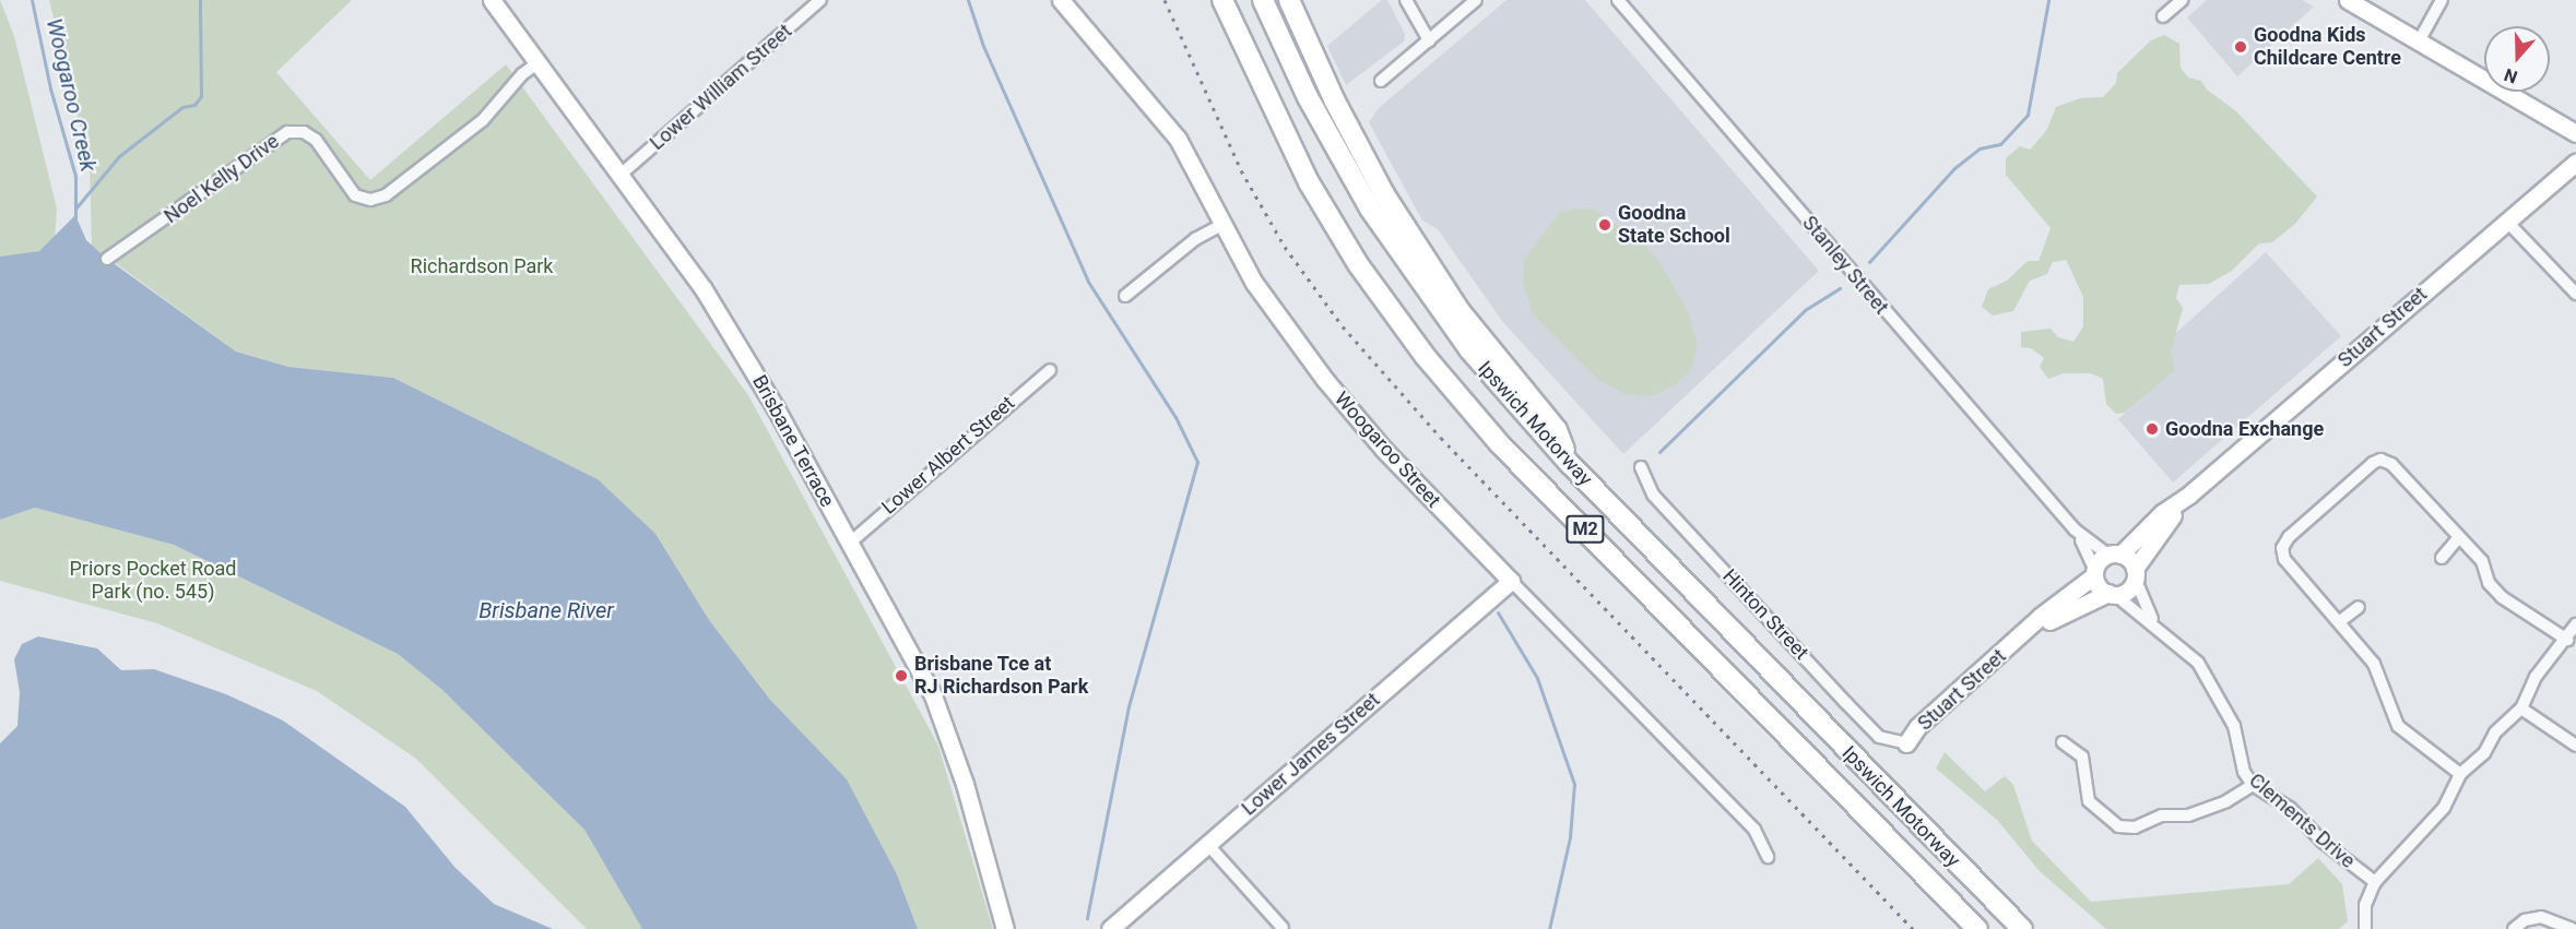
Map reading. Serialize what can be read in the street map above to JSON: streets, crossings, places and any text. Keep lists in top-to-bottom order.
{
  "streets": {
    "highway": ["Ipswich Motorway", "M2"],
    "street": [
      "Lower William Street",
      "Noel Kelly Drive",
      "Stanley Street",
      "Stuart Street",
      "Brisbane Terrace",
      "Woogaroo Street",
      "Lower Albert Street",
      "Hinton Street",
      "Lower James Street",
      "Clements Drive"
    ]
  },
  "crossings": [
    ["Lower William Street", "Brisbane Terrace"],
    ["Noel Kelly Drive", "Brisbane Terrace"],
    ["Stanley Street", "Stuart Street"],
    ["Stanley Street", "Clements Drive"],
    ["Stuart Street", "Hinton Street"],
    ["Stuart Street", "Clements Drive"],
    ["Brisbane Terrace", "Lower Albert Street"],
    ["Woogaroo Street", "Lower James Street"]
  ],
  "water": ["Woogaroo Creek", "Brisbane River"],
  "parks": ["Richardson Park", "Priors Pocket Road Park (no. 545)"],
  "places": [
    "Goodna Kids Childcare Centre",
    "Goodna State School",
    "Goodna Exchange",
    "Brisbane Tce at RJ Richardson Park"
  ],
  "north": "bottom"
}
